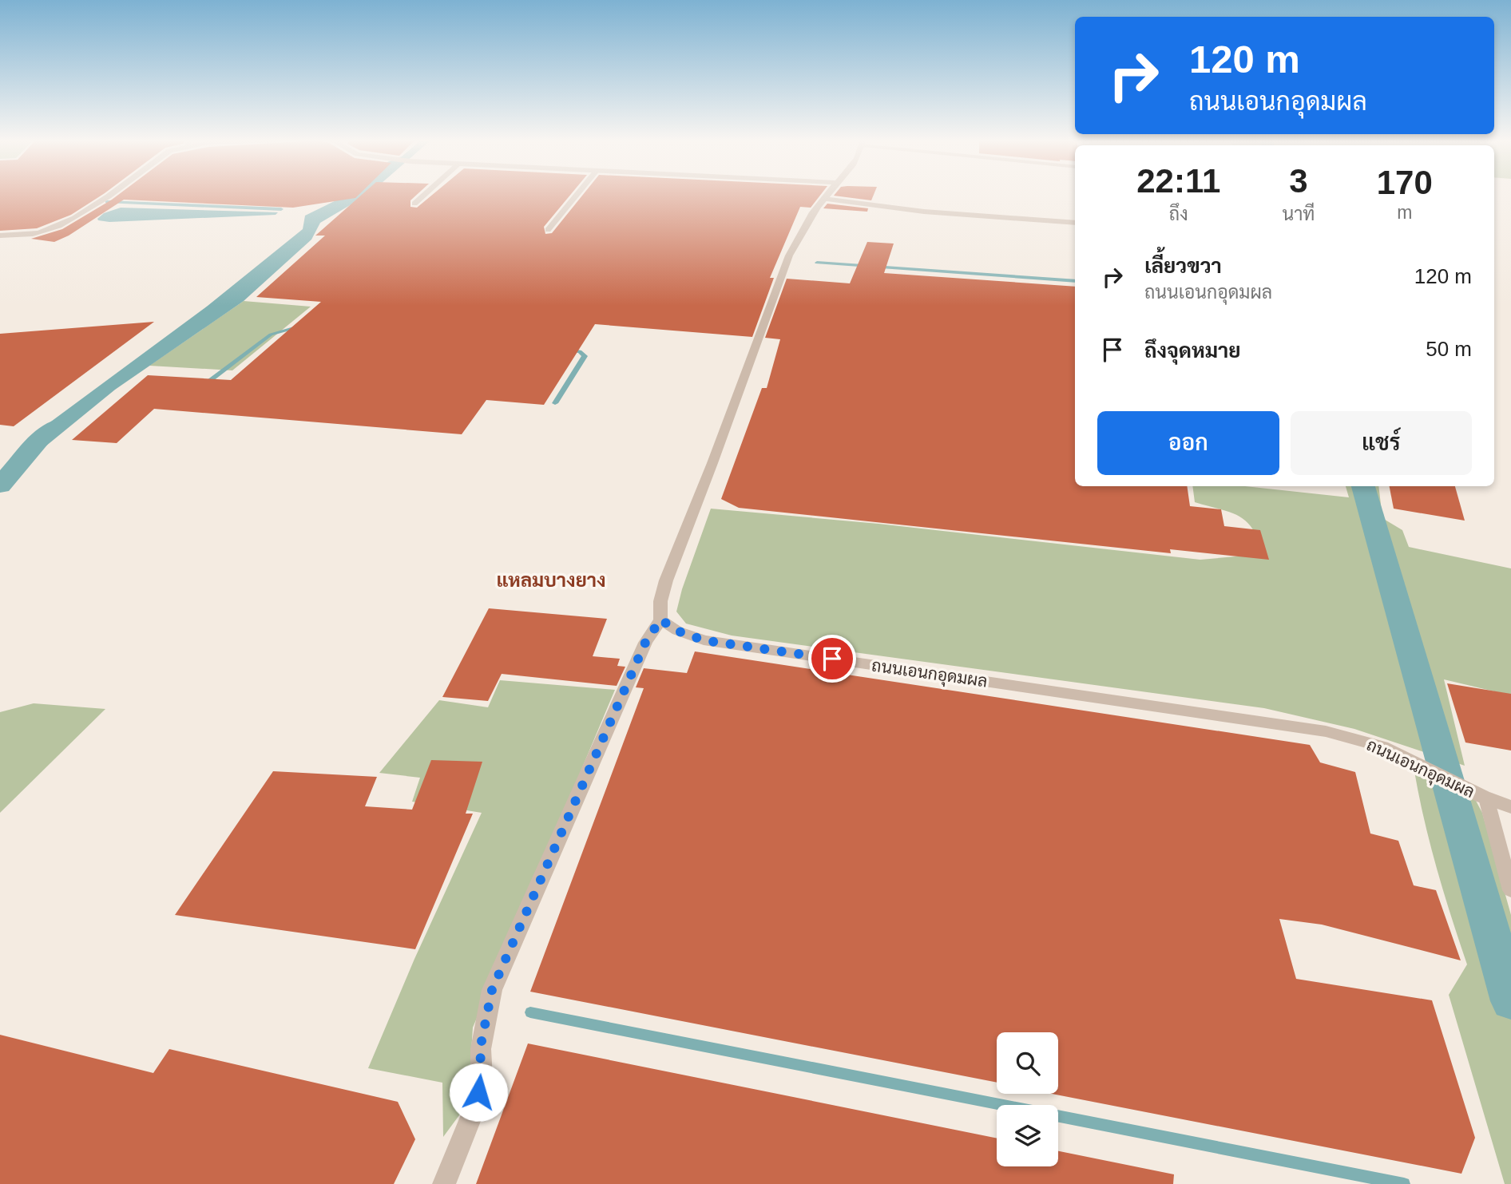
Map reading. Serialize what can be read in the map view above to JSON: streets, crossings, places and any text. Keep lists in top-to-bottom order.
{
  "streets": {
    "street": ["ถนนเอนกอุดมผล"]
  },
  "districts": ["แหลมบางยาง"],
  "page": {
    "turn": ["120 m", "ถนนเอนกอุดมผล"],
    "eta": [
      "22:11",
      "ถึง",
      "3",
      "นาที",
      "170",
      "m"
    ],
    "list": [
      {
        "name": "เลี้ยวขวา",
        "note": "ถนนเอนกอุดมผล",
        "value": "120 m"
      },
      {
        "name": "ถึงจุดหมาย",
        "value": "50 m"
      }
    ],
    "buttons": ["ออก", "แชร์"]
  }
}
